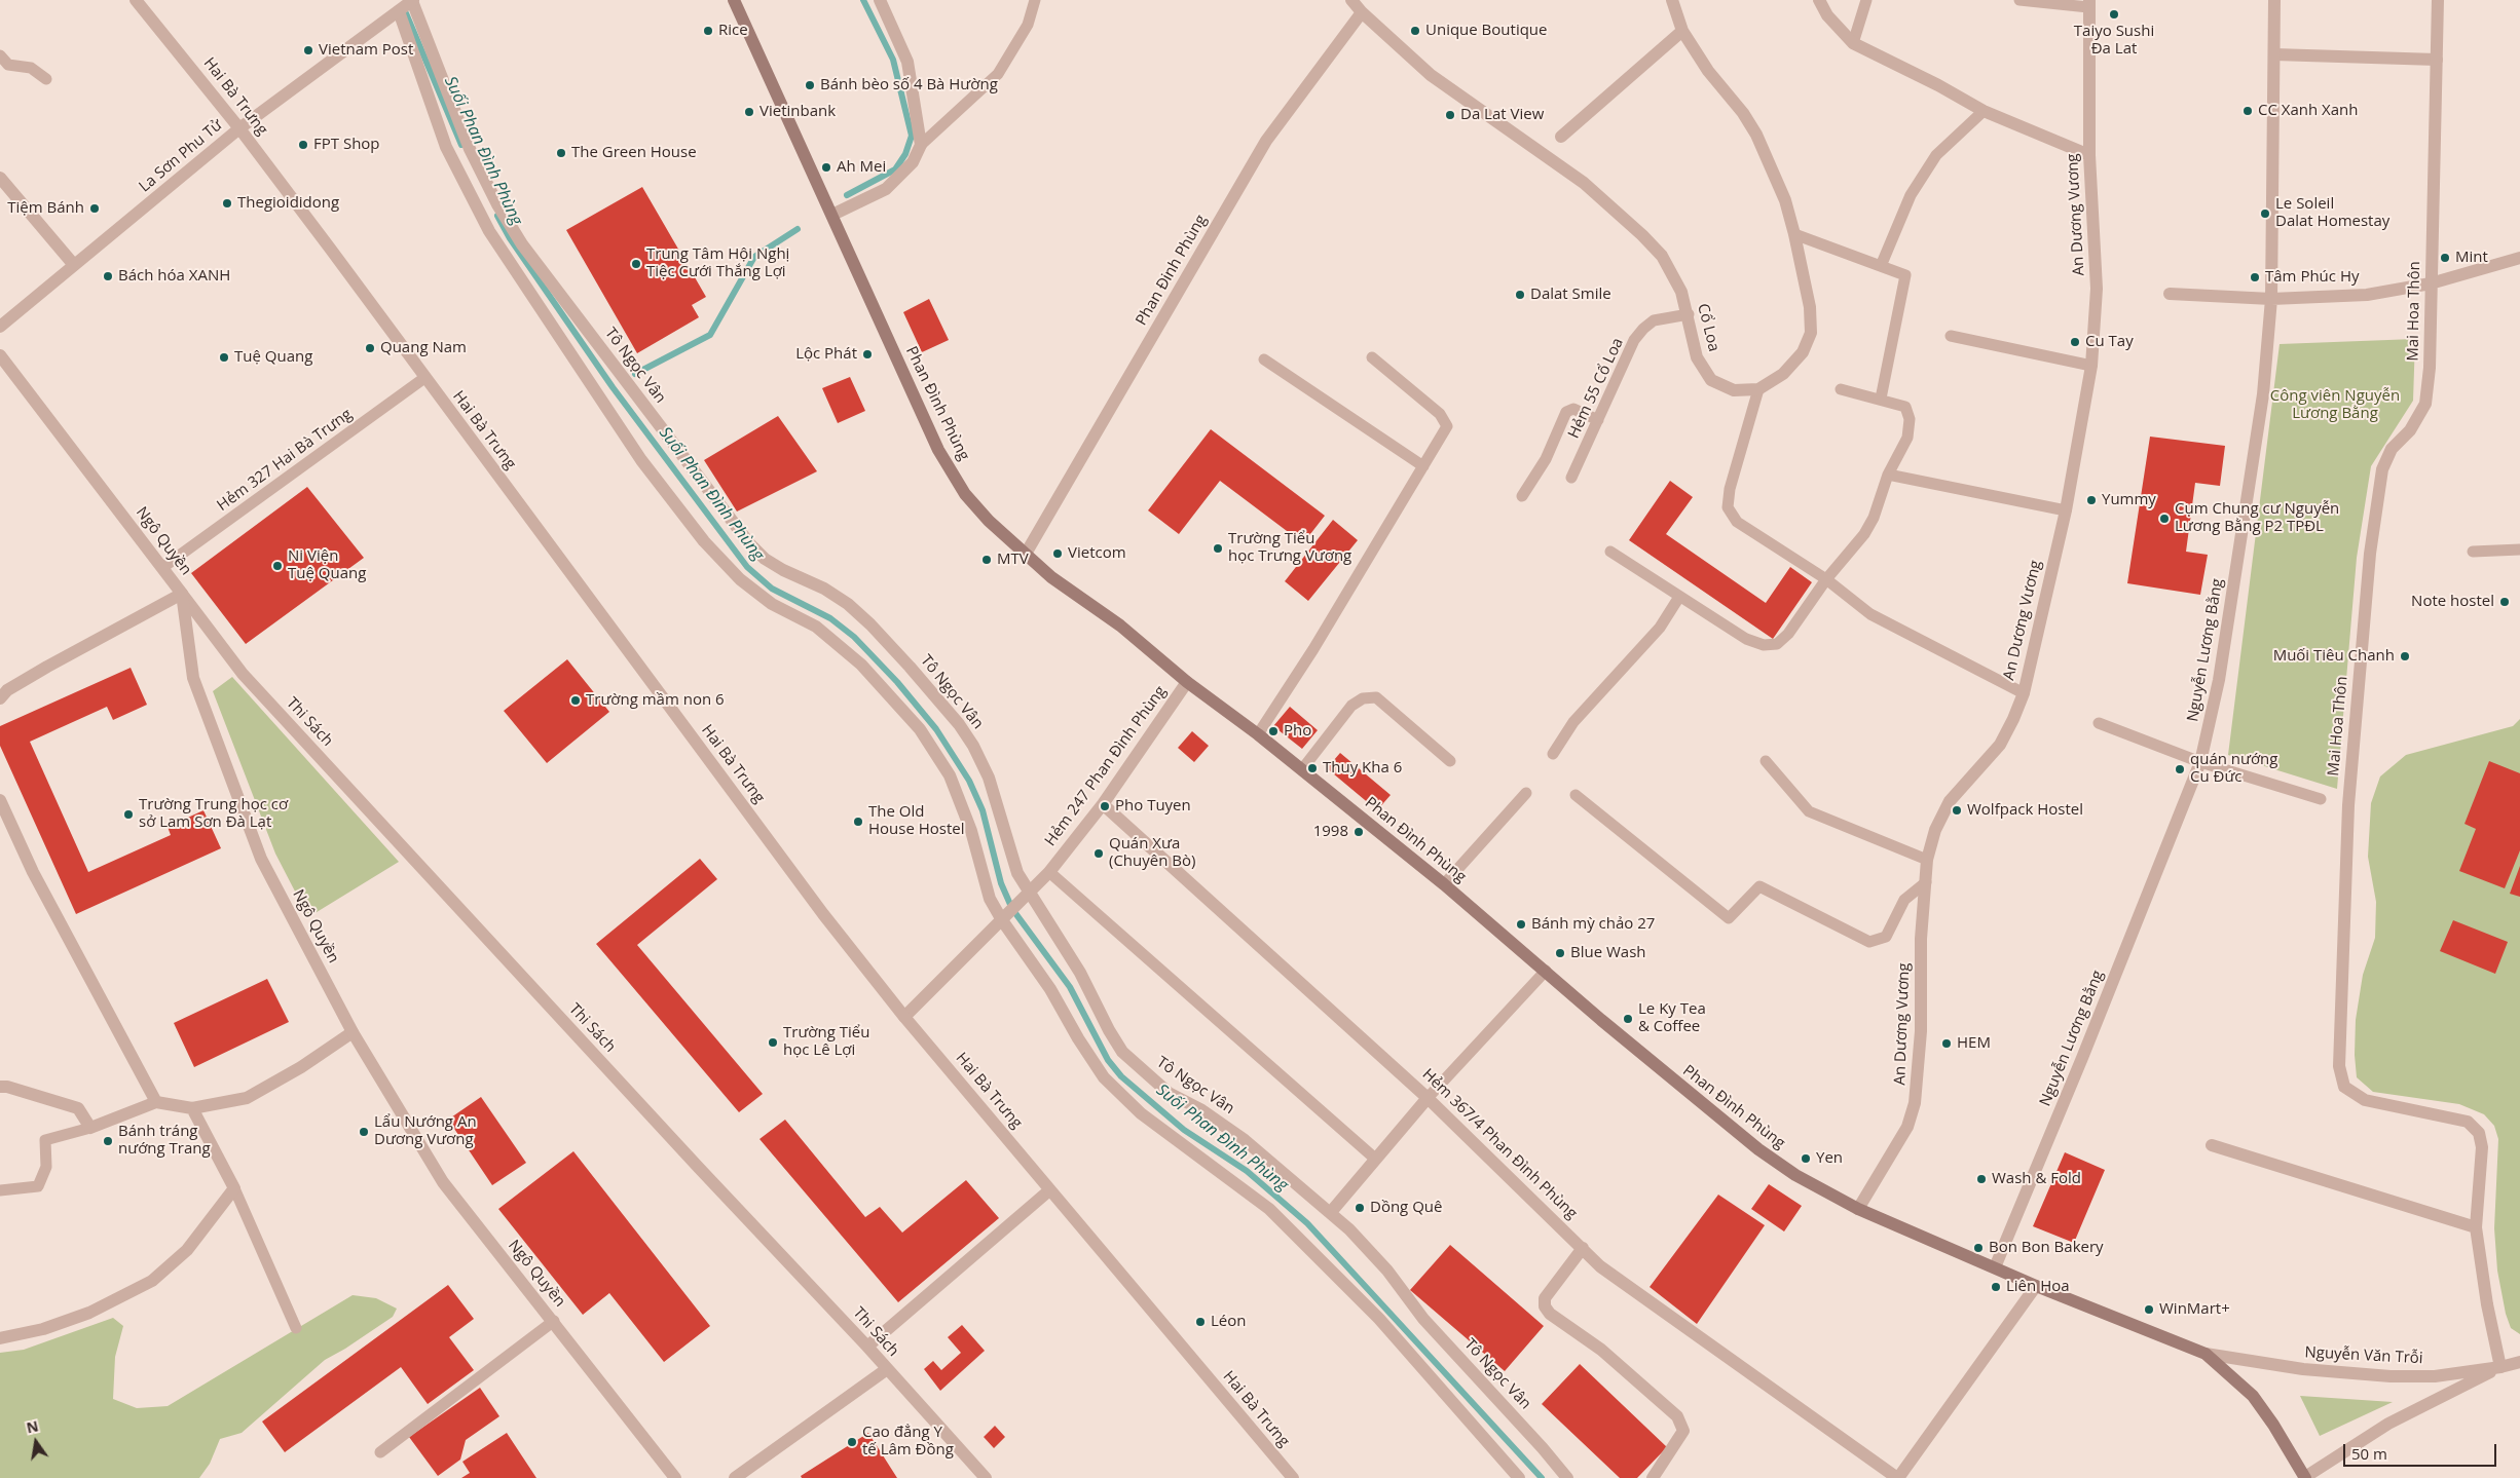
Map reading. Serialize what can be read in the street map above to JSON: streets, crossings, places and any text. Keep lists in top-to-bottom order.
{
  "streets": {
    "main road": ["Phan Đình Phùng"],
    "street": [
      "Hai Bà Trưng",
      "La Sơn Phu Tử",
      "An Dương Vương",
      "Phan Đinh Phùng",
      "Mai Hoa Thôn",
      "Cổ Loa",
      "Tô Ngọc Vân",
      "Ngô Quyền",
      "Nguyễn Lương Bằng",
      "Thi Sách",
      "Hẻm 247 Phan Đình Phùng",
      "Hẻm 367/4 Phan Đình Phùng",
      "Nguyễn Văn Trỗi"
    ],
    "lane": ["Hẻm 55 Cổ Loa", "Hẻm 327 Hai Bà Trưng"]
  },
  "crossings": [
    ["Hai Bà Trưng", "La Sơn Phu Tử"],
    ["Hai Bà Trưng", "Hẻm 327 Hai Bà Trưng"],
    ["Hai Bà Trưng", "Hẻm 247 Phan Đình Phùng"],
    ["La Sơn Phu Tử", "Tô Ngọc Vân"],
    ["An Dương Vương", "Phan Đình Phùng"],
    ["Phan Đinh Phùng", "Cổ Loa"],
    ["Phan Đinh Phùng", "Phan Đình Phùng"],
    ["Mai Hoa Thôn", "Nguyễn Văn Trỗi"],
    ["Cổ Loa", "Hẻm 55 Cổ Loa"],
    ["Tô Ngọc Vân", "Hẻm 247 Phan Đình Phùng"],
    ["Phan Đình Phùng", "Nguyễn Lương Bằng"],
    ["Phan Đình Phùng", "Hẻm 247 Phan Đình Phùng"],
    ["Phan Đình Phùng", "Nguyễn Văn Trỗi"],
    ["Hẻm 327 Hai Bà Trưng", "Ngô Quyền"],
    ["Ngô Quyền", "Thi Sách"],
    ["Hẻm 247 Phan Đình Phùng", "Hẻm 367/4 Phan Đình Phùng"]
  ],
  "water": ["Suối Phan Đình Phùng"],
  "parks": ["Công viên Nguyễn Lương Bằng"],
  "places": [
    "Taiyo Sushi Đa Lat",
    "Rice",
    "Unique Boutique",
    "Vietnam Post",
    "Bánh bèo số 4 Bà Hường",
    "CC Xanh Xanh",
    "Vietinbank",
    "Da Lat View",
    "FPT Shop",
    "The Green House",
    "Ah Mei",
    "Thegioididong",
    "Tiệm Bánh",
    "Le Soleil Dalat Homestay",
    "Mint",
    "Trung Tâm Hội Nghị Tiệc Cưới Thắng Lợi",
    "Bách hóa XANH",
    "Tâm Phúc Hy",
    "Dalat Smile",
    "Cu Tay",
    "Quang Nam",
    "Lộc Phát",
    "Tuệ Quang",
    "Yummy",
    "Cụm Chung cư Nguyễn Lương Bằng P2 TPĐL",
    "Trường Tiểu học Trưng Vương",
    "Vietcom",
    "MTV",
    "Ni Viện Tuệ Quang",
    "Note hostel",
    "Muối Tiêu Chanh",
    "Trường mầm non 6",
    "Pho",
    "Thuy Kha 6",
    "quán nướng Cu Đức",
    "Pho Tuyen",
    "Wolfpack Hostel",
    "Trường Trung học cơ sở Lam Sơn Đà Lạt",
    "The Old House Hostel",
    "1998",
    "Quán Xưa (Chuyên Bò)",
    "Bánh mỳ chảo 27",
    "Blue Wash",
    "Le Ky Tea & Coffee",
    "Trường Tiểu học Lê Lợi",
    "HEM",
    "Lẩu Nướng An Dương Vương",
    "Bánh tráng nướng Trang",
    "Yen",
    "Wash & Fold",
    "Dồng Quê",
    "Bon Bon Bakery",
    "Liên Hoa",
    "WinMart+",
    "Léon",
    "Cao đẳng Y tế Lâm Đồng"
  ],
  "scale_bar": "50 m",
  "north": "top"
}
